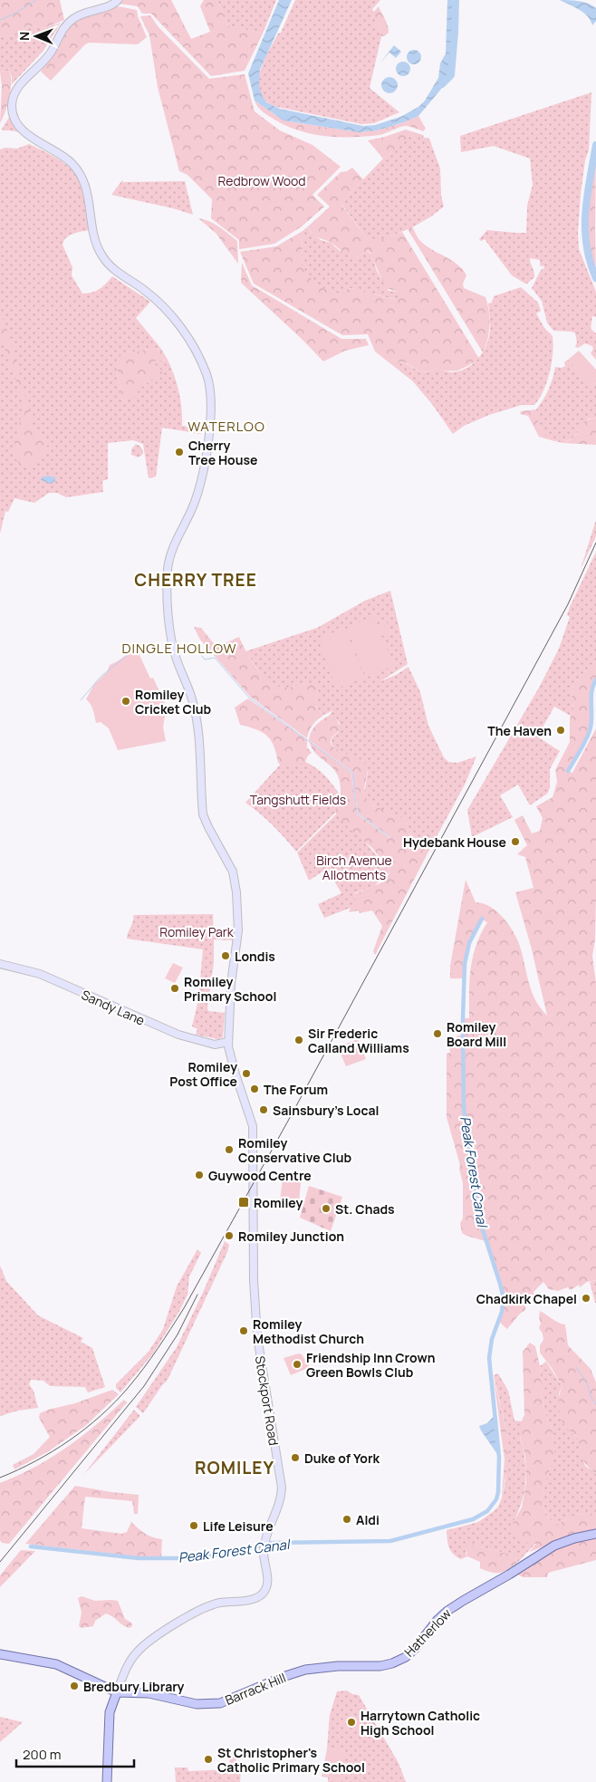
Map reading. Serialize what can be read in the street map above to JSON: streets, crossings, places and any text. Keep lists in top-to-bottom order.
{
  "streets": {
    "main road": [
      "Sandy Lane",
      "Stockport Road",
      "Hatherlow",
      "Barrack Hill"
    ]
  },
  "crossings": [
    ["Sandy Lane", "Stockport Road"],
    ["Stockport Road", "Barrack Hill"],
    ["Hatherlow", "Barrack Hill"]
  ],
  "districts": [
    "WATERLOO",
    "CHERRY TREE",
    "DINGLE HOLLOW",
    "ROMILEY"
  ],
  "water": ["Peak Forest Canal"],
  "parks": [
    "Redbrow Wood",
    "Tangshutt Fields",
    "Birch Avenue Allotments",
    "Romiley Park"
  ],
  "places": {
    "other": [
      "Cherry Tree House",
      "Romiley Cricket Club",
      "The Haven",
      "Hydebank House",
      "Londis",
      "Romiley Primary School",
      "Romiley Board Mill",
      "Sir Frederic Calland Williams",
      "Romiley Post Office",
      "The Forum",
      "Sainsbury's Local",
      "Romiley Conservative Club",
      "Guywood Centre",
      "St. Chads",
      "Romiley Junction",
      "Chadkirk Chapel",
      "Romiley Methodist Church",
      "Friendship Inn Crown Green Bowls Club",
      "Duke of York",
      "Aldi",
      "Life Leisure",
      "Bredbury Library",
      "Harrytown Catholic High School",
      "St Christopher's Catholic Primary School"
    ],
    "transit": ["Romiley"]
  },
  "scale_bar": "200 m",
  "north": "left"
}
